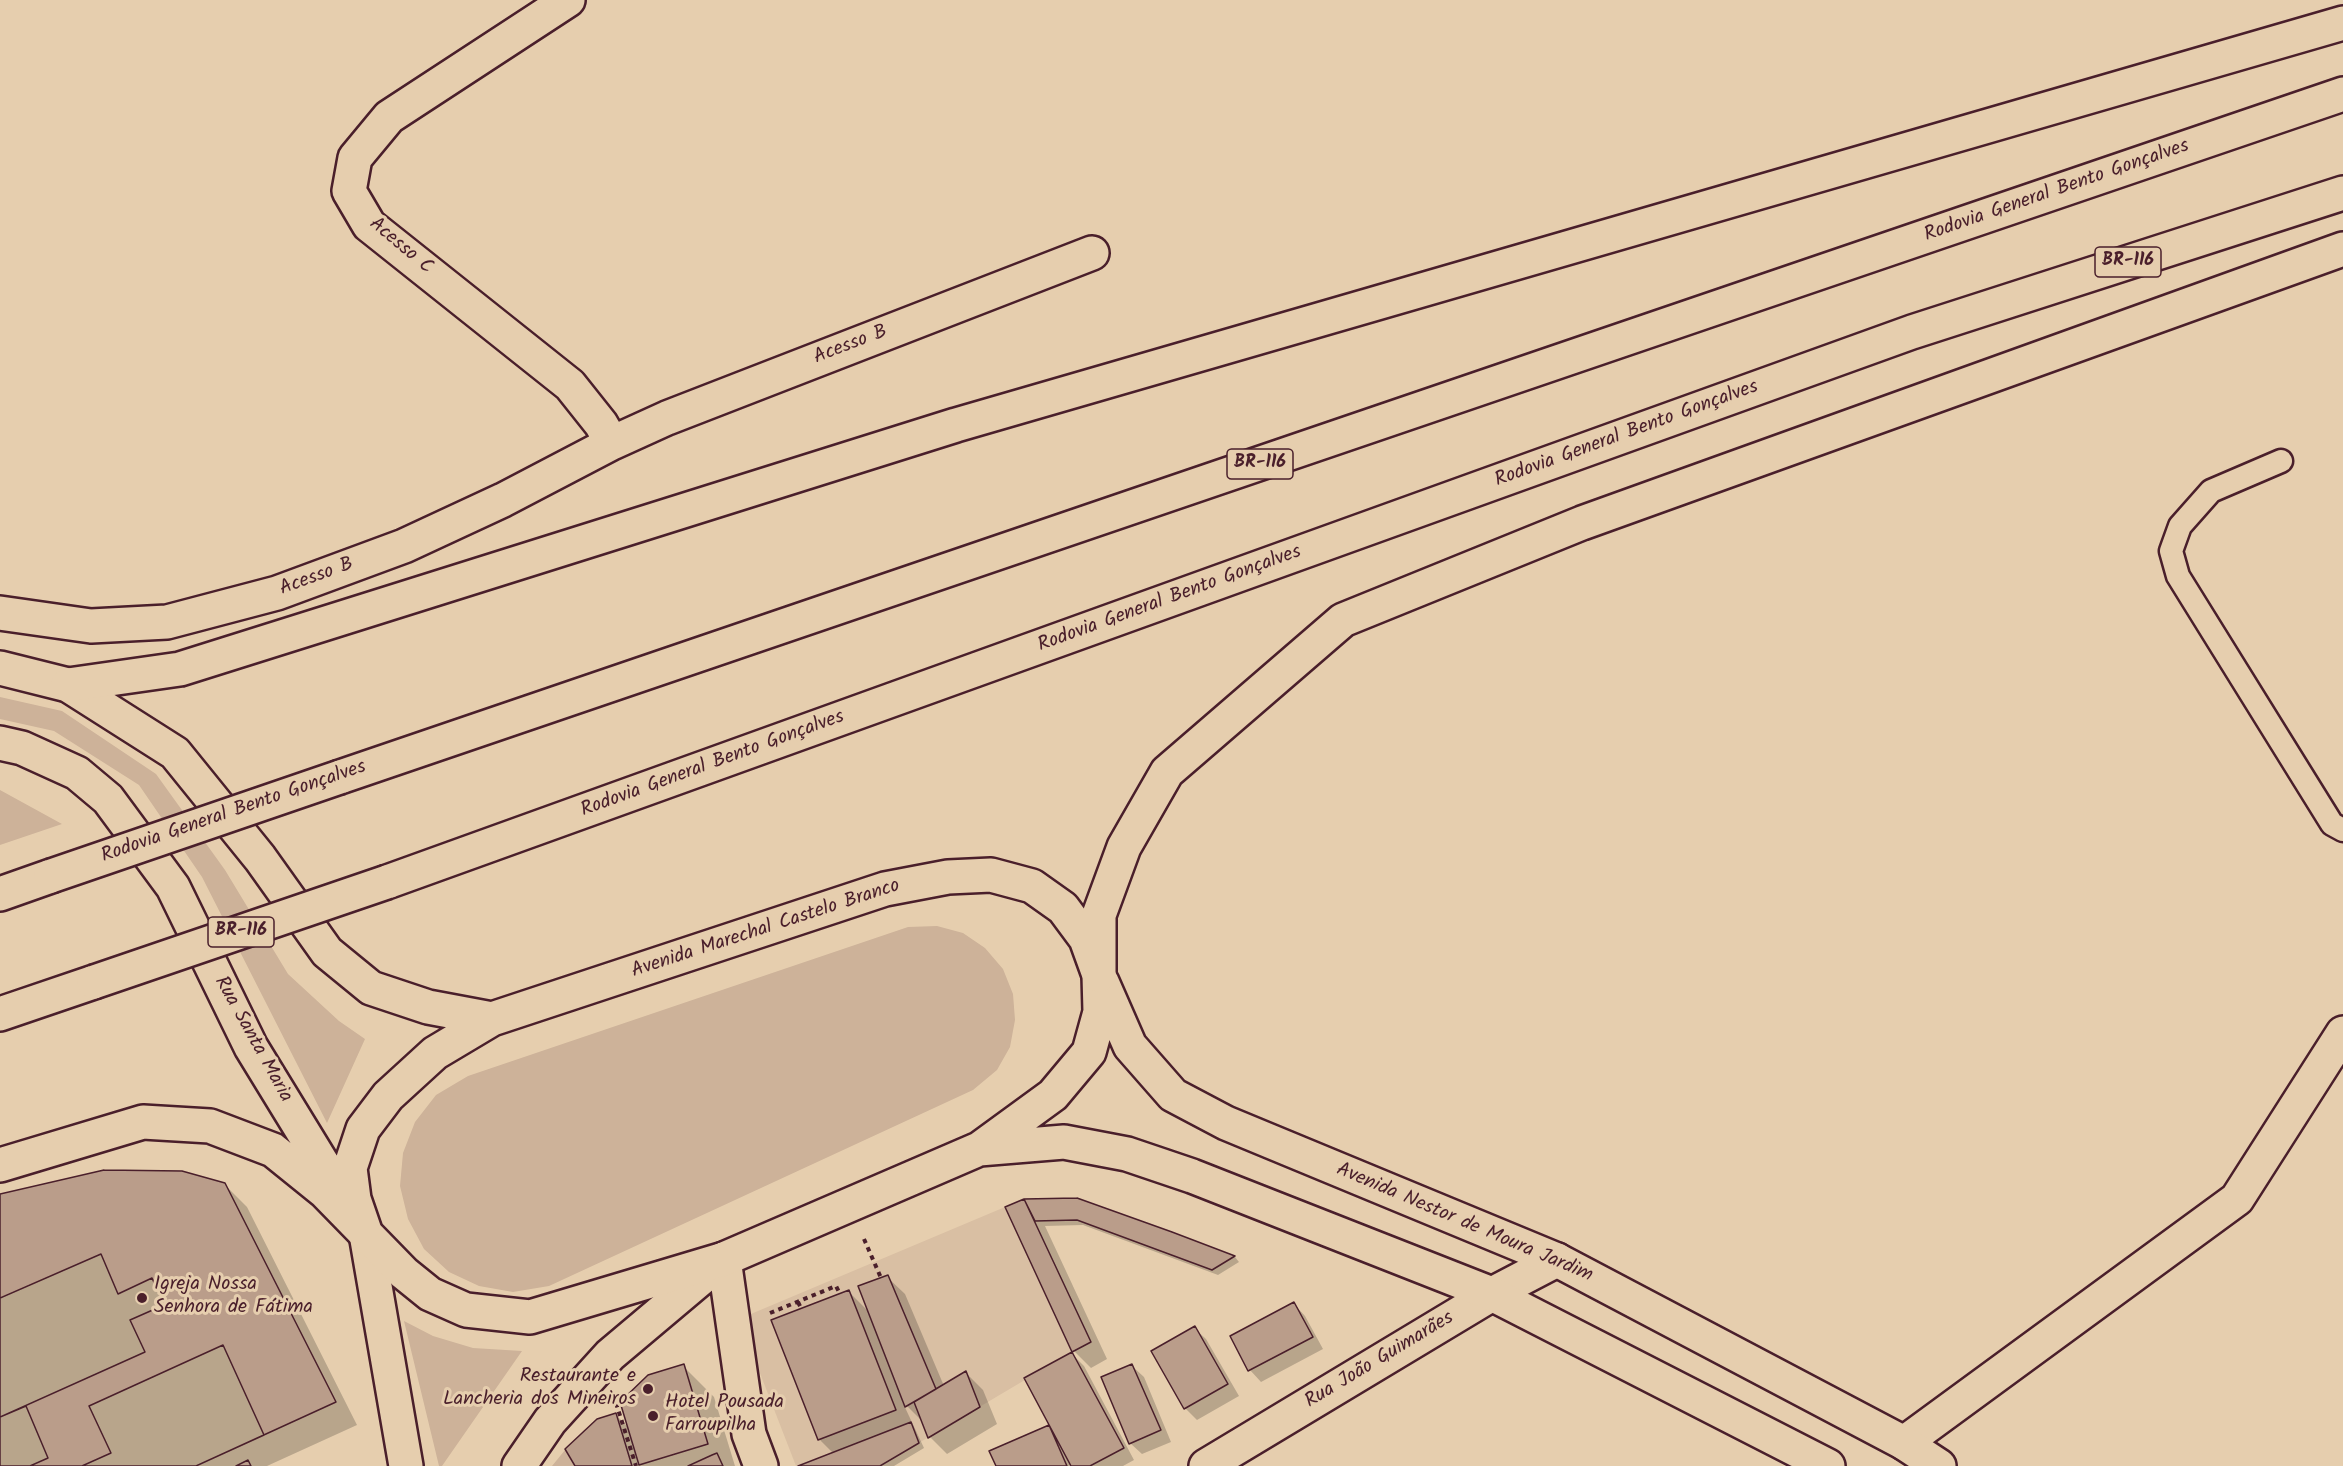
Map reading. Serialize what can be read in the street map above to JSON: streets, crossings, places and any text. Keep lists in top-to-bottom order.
{
  "streets": {
    "main road": [
      "Rodovia General Bento Gonçalves",
      "Acesso C",
      "BR-116",
      "Acesso B",
      "Avenida Marechal Castelo Branco",
      "Rua Santa Maria",
      "Avenida Nestor de Moura Jardim",
      "Rua João Guimarães"
    ]
  },
  "crossings": [
    ["Acesso C", "Acesso B"],
    ["Avenida Marechal Castelo Branco", "Rua Santa Maria"],
    ["Avenida Marechal Castelo Branco", "Avenida Nestor de Moura Jardim"],
    ["Avenida Nestor de Moura Jardim", "Rua João Guimarães"]
  ],
  "places": ["Igreja Nossa Senhora de Fátima", "Restaurante e Lancheria dos Mineiros", "Hotel Pousada Farroupilha"]
}
